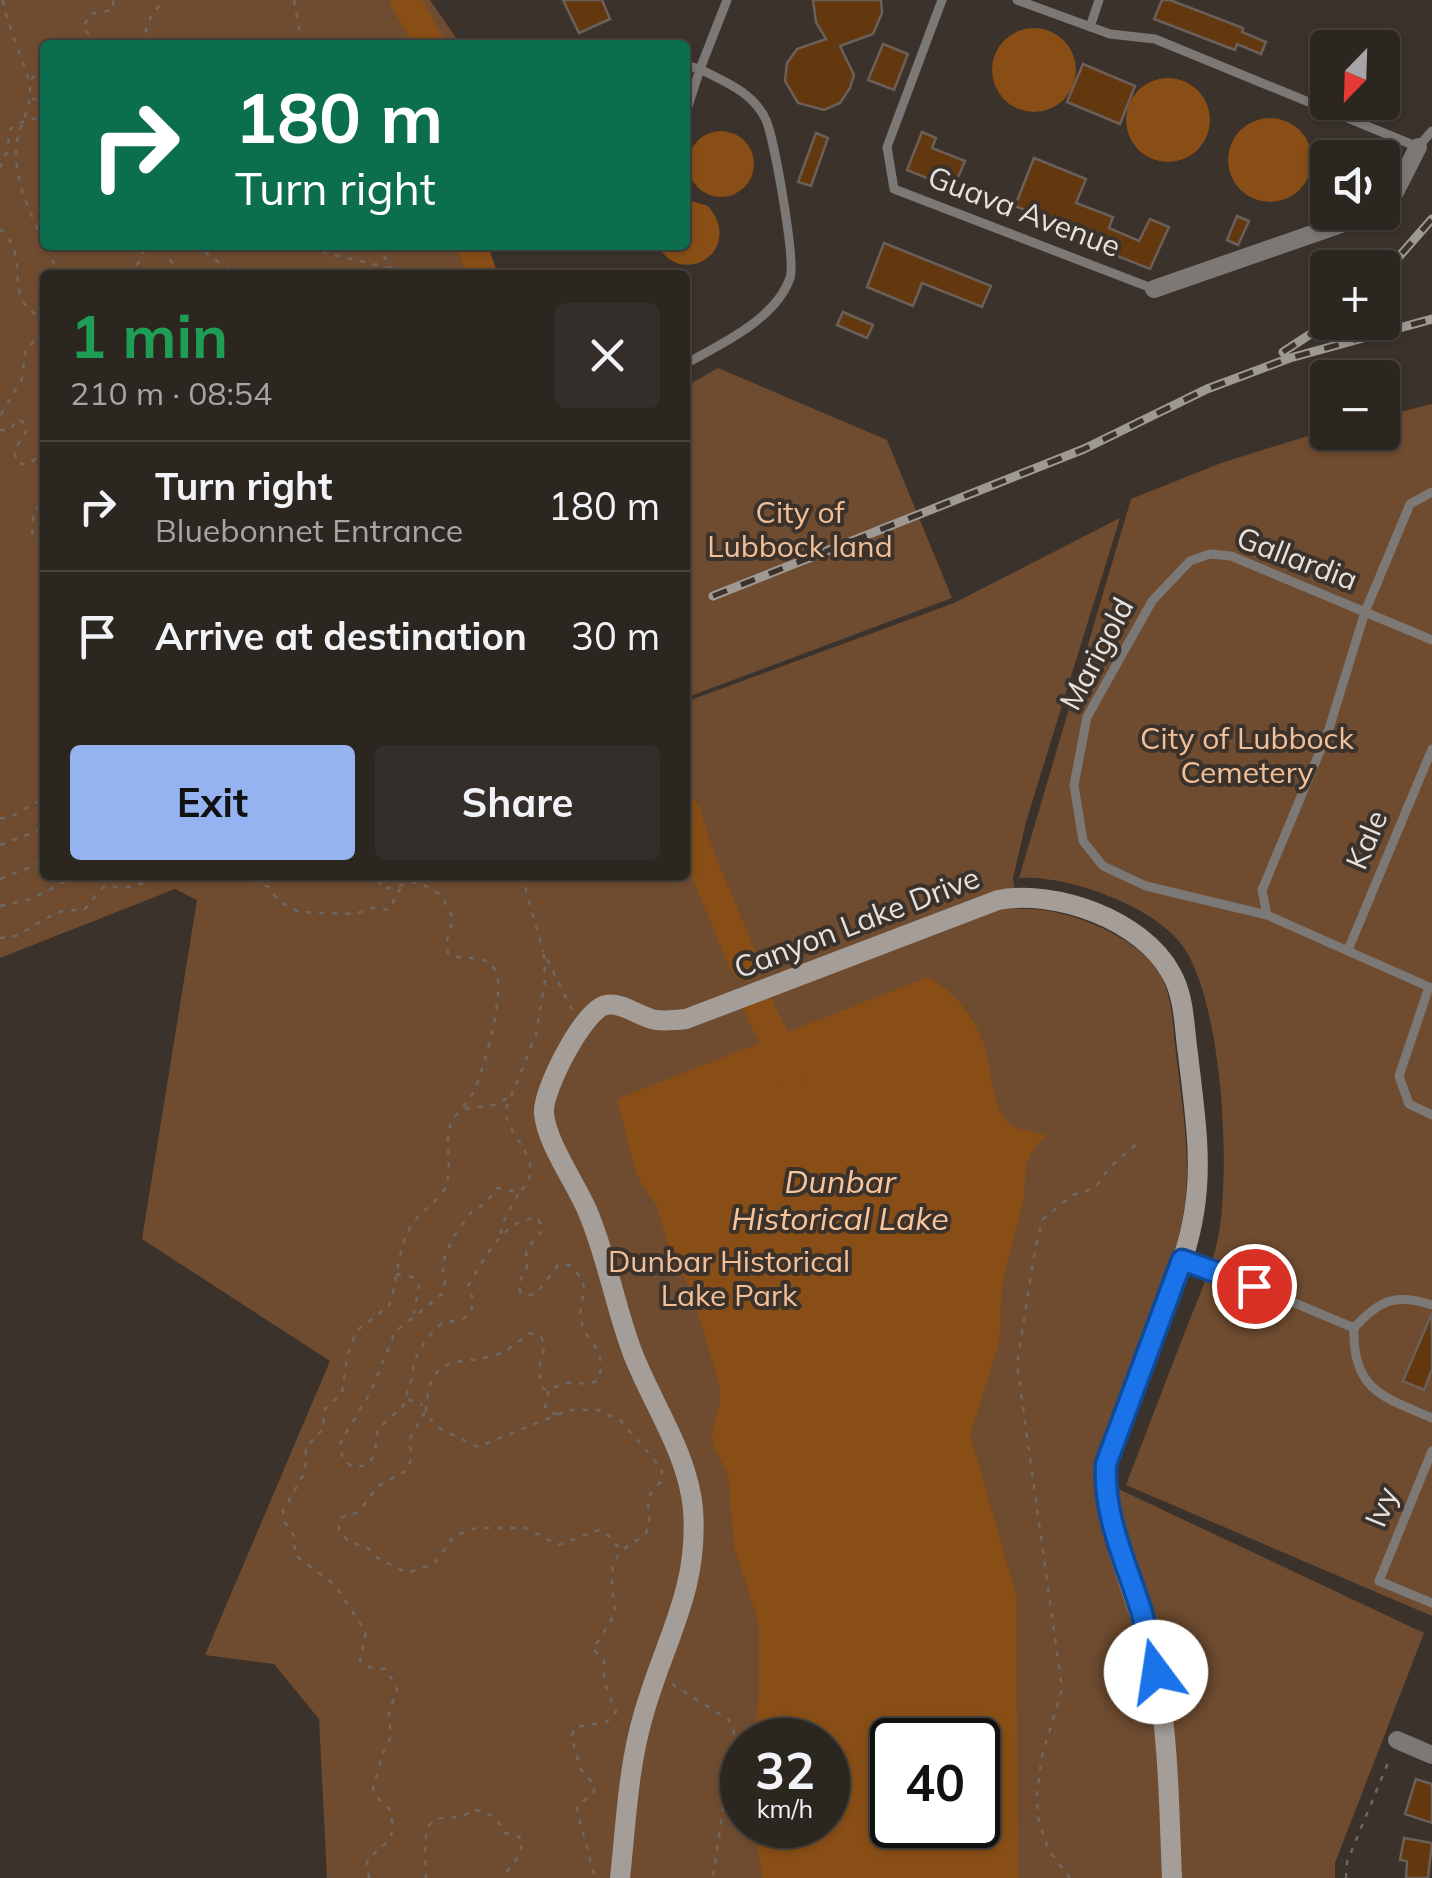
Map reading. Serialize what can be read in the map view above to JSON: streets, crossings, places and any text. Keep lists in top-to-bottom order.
{
  "streets": {
    "street": ["Canyon Lake Drive"],
    "lane": [
      "Guava Avenue",
      "Gallardia",
      "Marigold",
      "Kale",
      "Ivy"
    ]
  },
  "crossings": [
    ["Gallardia", "Marigold"],
    ["Marigold", "Kale"]
  ],
  "water": ["Dunbar Historical Lake"],
  "parks": ["City of Lubbock land", "City of Lubbock Cemetery", "Dunbar Historical Lake Park"],
  "north": "bottom left",
  "page": {
    "map_buttons": ["+", "−"],
    "turn": ["180 m", "Turn right"],
    "heading": ["1 min", "210 m · 08:54"],
    "list": [
      {
        "name": "Turn right",
        "note": "Bluebonnet Entrance",
        "value": "180 m"
      },
      {
        "name": "Arrive at destination",
        "value": "30 m"
      }
    ],
    "buttons": ["Exit", "Share"],
    "speed": "32 km/h",
    "limit": "40"
  }
}
